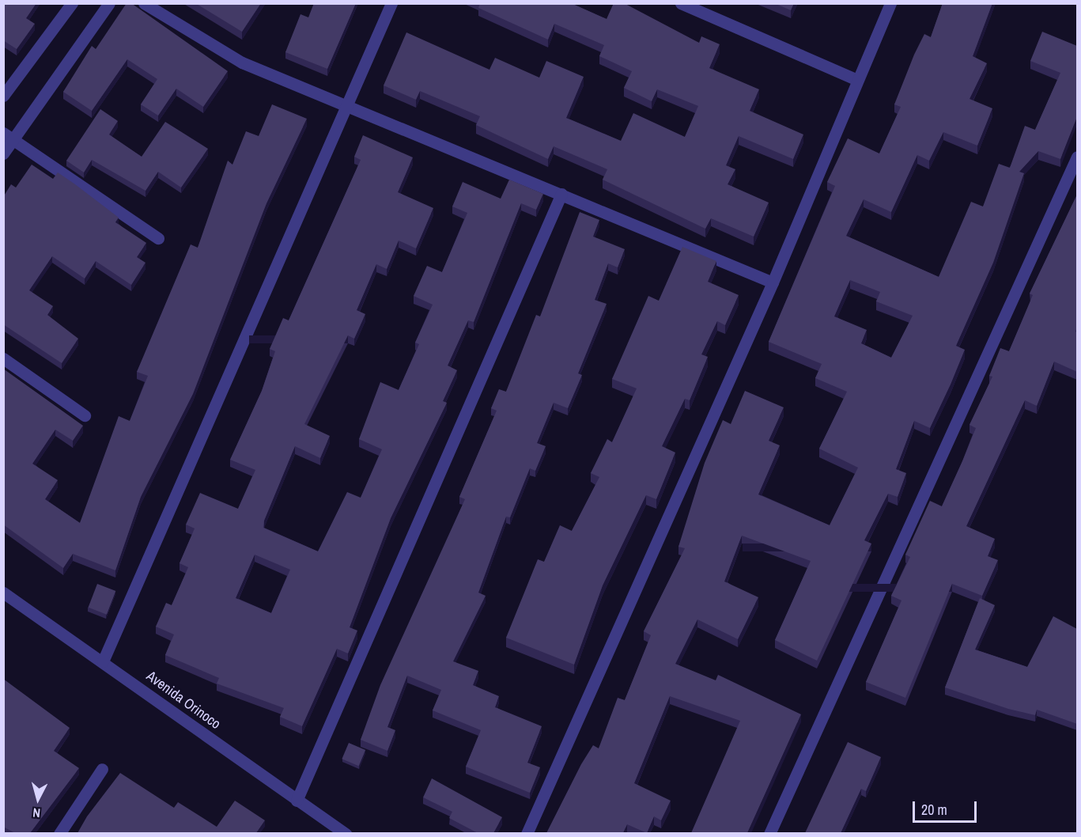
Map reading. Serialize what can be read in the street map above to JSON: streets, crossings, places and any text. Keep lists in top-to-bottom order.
{
  "streets": {
    "street": ["Avenida Orinoco"]
  },
  "scale_bar": "20 m",
  "north": "bottom"
}
